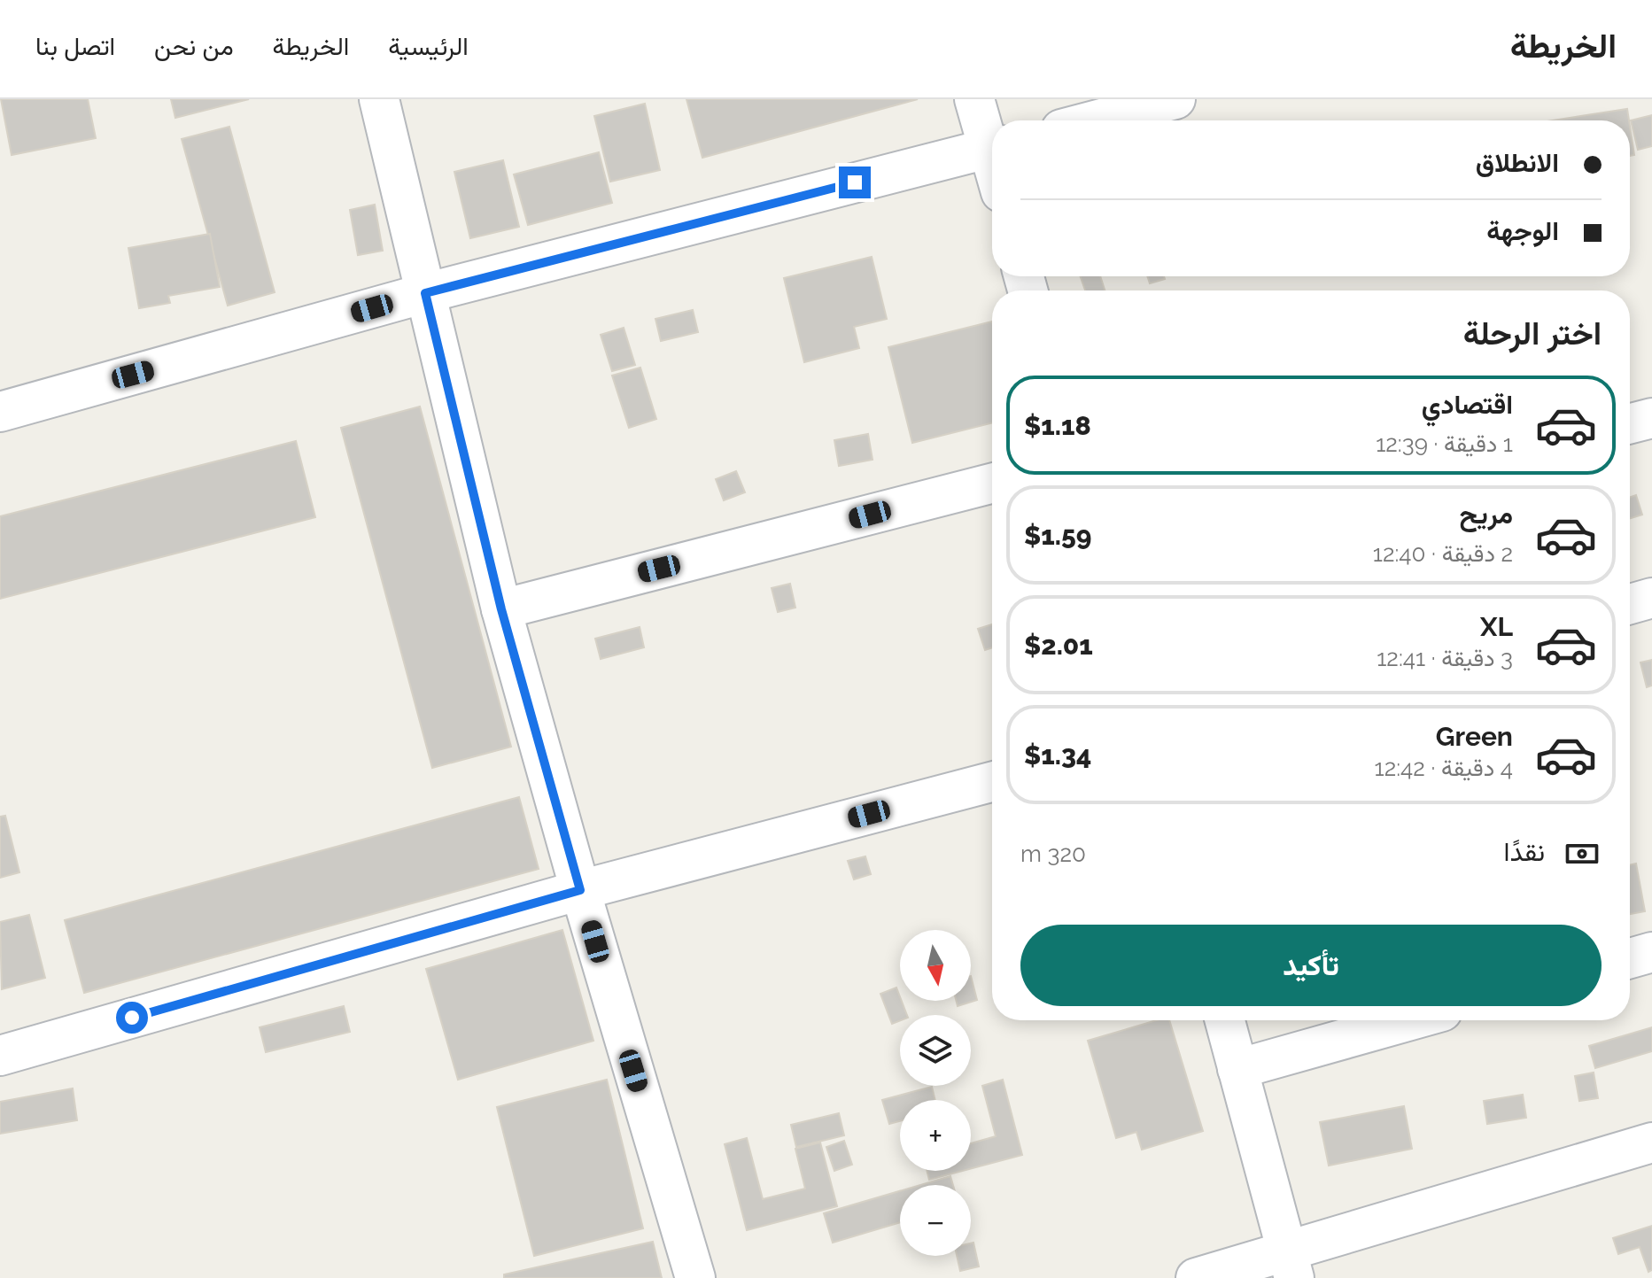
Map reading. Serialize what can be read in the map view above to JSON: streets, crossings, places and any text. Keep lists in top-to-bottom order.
{
  "north": "bottom",
  "page": {
    "header": "الخريطة",
    "nav": [
      "الرئيسية",
      "الخريطة",
      "من نحن",
      "اتصل بنا"
    ],
    "banner": ["الانطلاق", "الوجهة"],
    "heading": "اختر الرحلة",
    "list": [
      {
        "name": "اقتصادي",
        "note": "1 دقيقة · 12:39",
        "value": "$1.18"
      },
      {
        "name": "مريح",
        "note": "2 دقيقة · 12:40",
        "value": "$1.59"
      },
      {
        "name": "XL",
        "note": "3 دقيقة · 12:41",
        "value": "$2.01"
      },
      {
        "name": "Green",
        "note": "4 دقيقة · 12:42",
        "value": "$1.34"
      }
    ],
    "pay": ["نقدًا", "320 m"],
    "buttons": "تأكيد",
    "map_buttons": ["+", "−"]
  }
}
